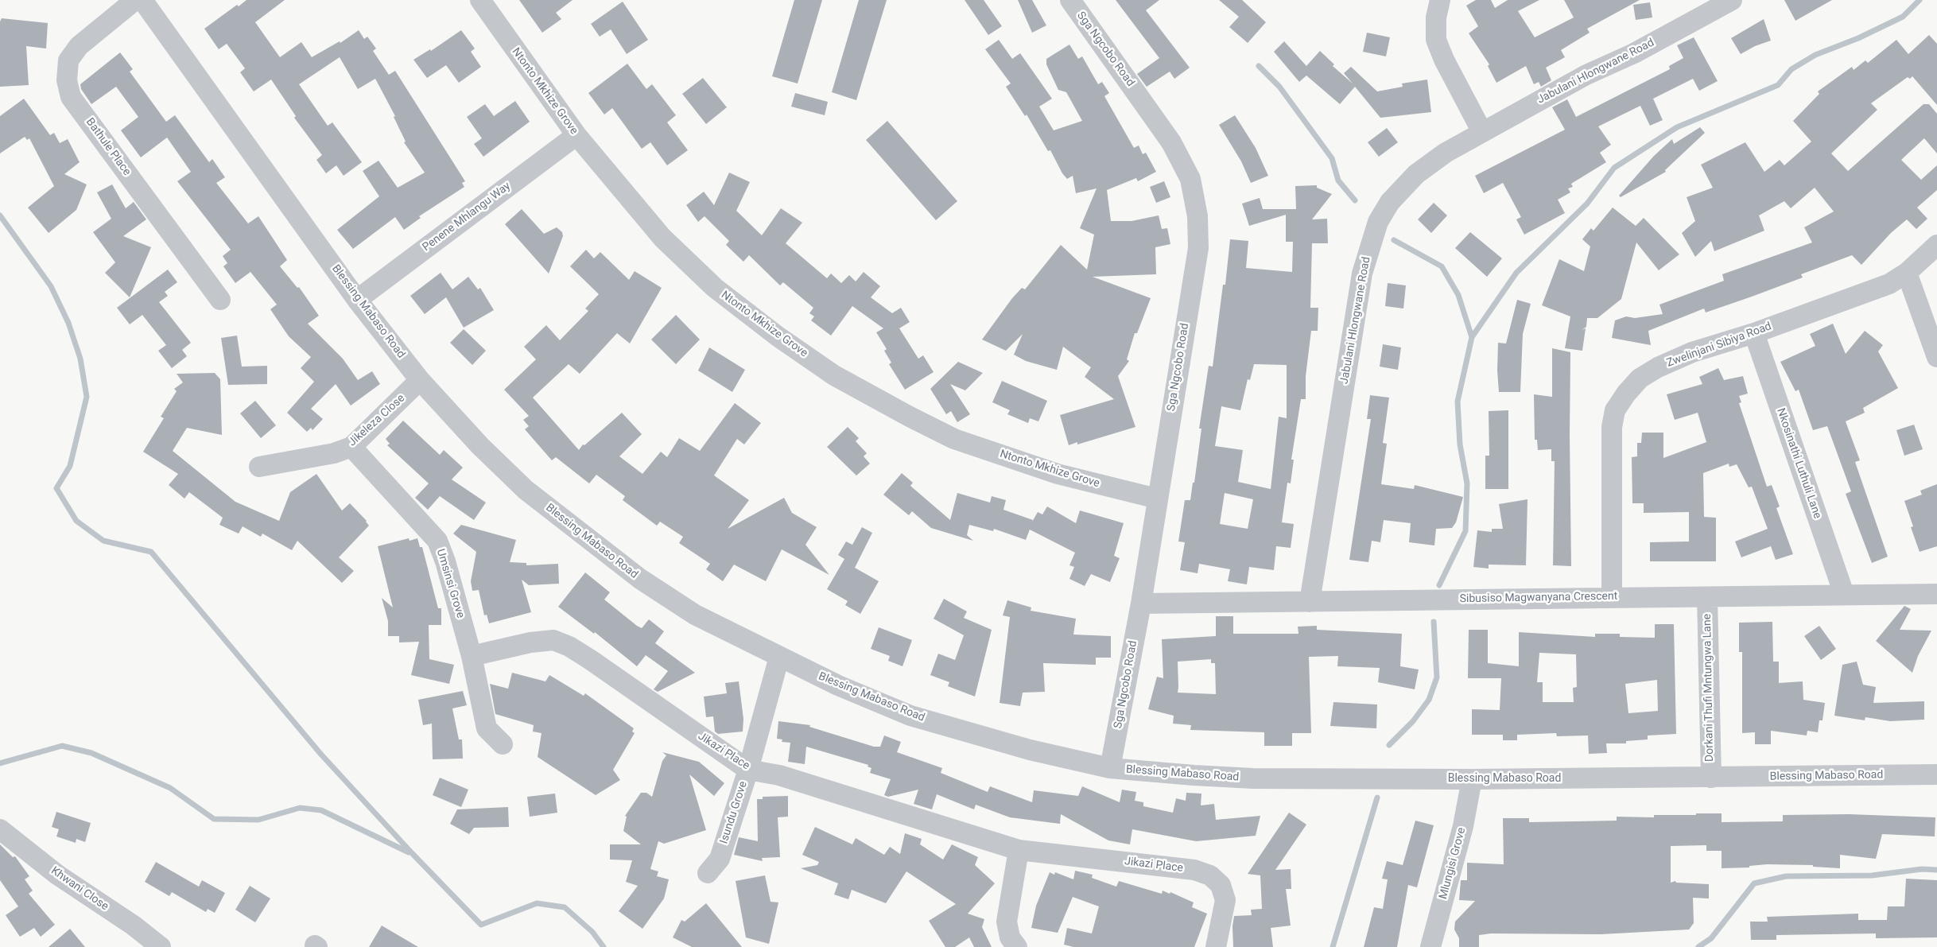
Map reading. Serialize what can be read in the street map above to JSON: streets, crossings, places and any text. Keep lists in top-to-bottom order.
{
  "streets": {
    "street": [
      "Sga Ngcobo Road",
      "Jabulani Hlongwane Road",
      "Ntonto Mkhize Grove",
      "Bathule Place",
      "Penene Mhlangu Way",
      "Blessing Mabaso Road",
      "Zwelinjani Sibiya Road",
      "Jikeleza Close",
      "Nkosinathi Luthuli Lane",
      "Umsinsi Grove",
      "Sibusiso Magwanyana Crescent",
      "Dorkani Thufi Mntungwa Lane",
      "Jikazi Place",
      "Isundu Grove",
      "Mlungisi Grove",
      "Khwani Close"
    ]
  },
  "crossings": [
    ["Sga Ngcobo Road", "Ntonto Mkhize Grove"],
    ["Sga Ngcobo Road", "Blessing Mabaso Road"],
    ["Sga Ngcobo Road", "Sibusiso Magwanyana Crescent"],
    ["Jabulani Hlongwane Road", "Sibusiso Magwanyana Crescent"],
    ["Ntonto Mkhize Grove", "Penene Mhlangu Way"],
    ["Penene Mhlangu Way", "Blessing Mabaso Road"],
    ["Blessing Mabaso Road", "Jikeleza Close"],
    ["Blessing Mabaso Road", "Dorkani Thufi Mntungwa Lane"],
    ["Blessing Mabaso Road", "Isundu Grove"],
    ["Blessing Mabaso Road", "Mlungisi Grove"],
    ["Zwelinjani Sibiya Road", "Nkosinathi Luthuli Lane"],
    ["Zwelinjani Sibiya Road", "Sibusiso Magwanyana Crescent"],
    ["Jikeleza Close", "Umsinsi Grove"],
    ["Nkosinathi Luthuli Lane", "Sibusiso Magwanyana Crescent"],
    ["Umsinsi Grove", "Jikazi Place"],
    ["Sibusiso Magwanyana Crescent", "Dorkani Thufi Mntungwa Lane"],
    ["Jikazi Place", "Isundu Grove"]
  ]
}
